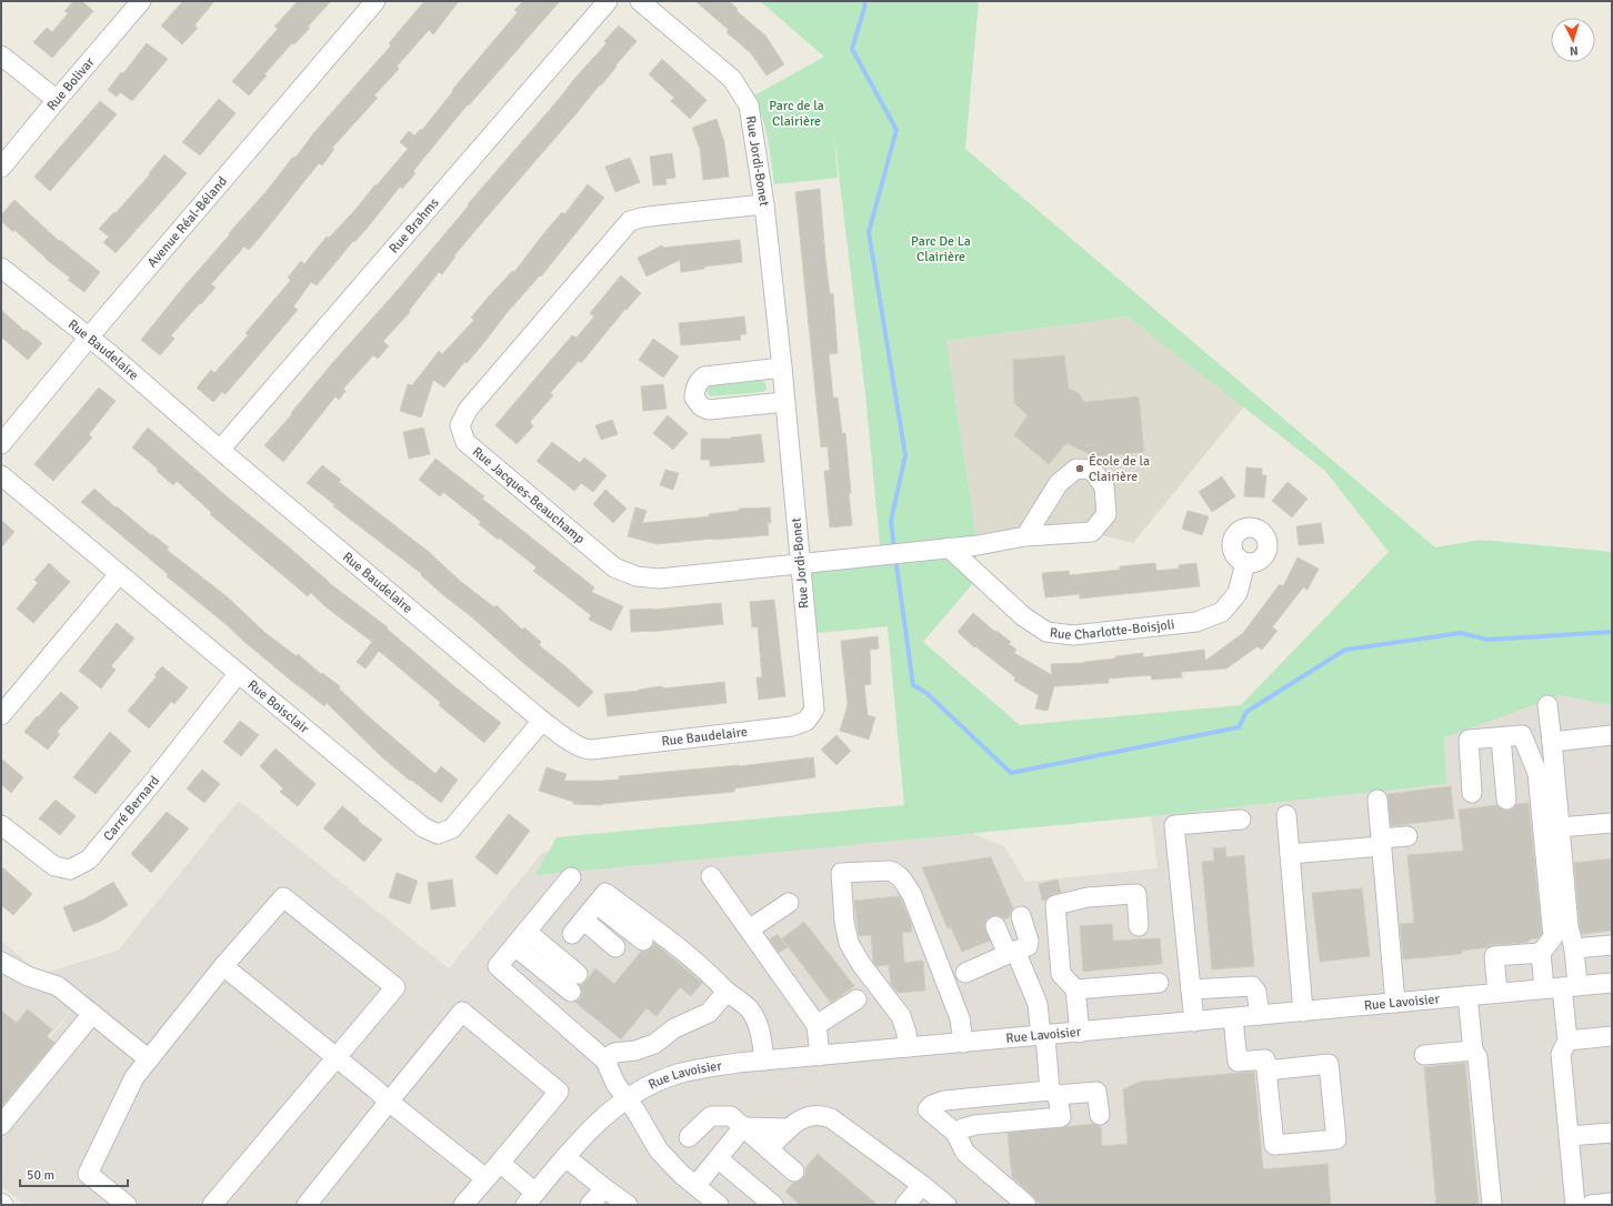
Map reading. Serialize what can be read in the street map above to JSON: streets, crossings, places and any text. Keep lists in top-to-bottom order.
{
  "streets": {
    "street": [
      "Rue Bolivar",
      "Rue Jordi-Bonet",
      "Avenue Réal-Béland",
      "Rue Brahms",
      "Rue Baudelaire",
      "Rue Jacques-Beauchamp",
      "Rue Charlotte-Boisjoli",
      "Rue Boisclair",
      "Carré Bernard",
      "Rue Lavoisier"
    ]
  },
  "crossings": [
    ["Rue Jordi-Bonet", "Rue Baudelaire"],
    ["Rue Jordi-Bonet", "Rue Jacques-Beauchamp"],
    ["Avenue Réal-Béland", "Rue Baudelaire"],
    ["Rue Brahms", "Rue Baudelaire"],
    ["Rue Baudelaire", "Rue Boisclair"],
    ["Rue Jacques-Beauchamp", "Rue Charlotte-Boisjoli"],
    ["Rue Boisclair", "Carré Bernard"]
  ],
  "parks": ["Parc de la Clairière", "Parc De La Clairière"],
  "places": ["École de la Clairière"],
  "scale_bar": "50 m",
  "north": "bottom"
}
